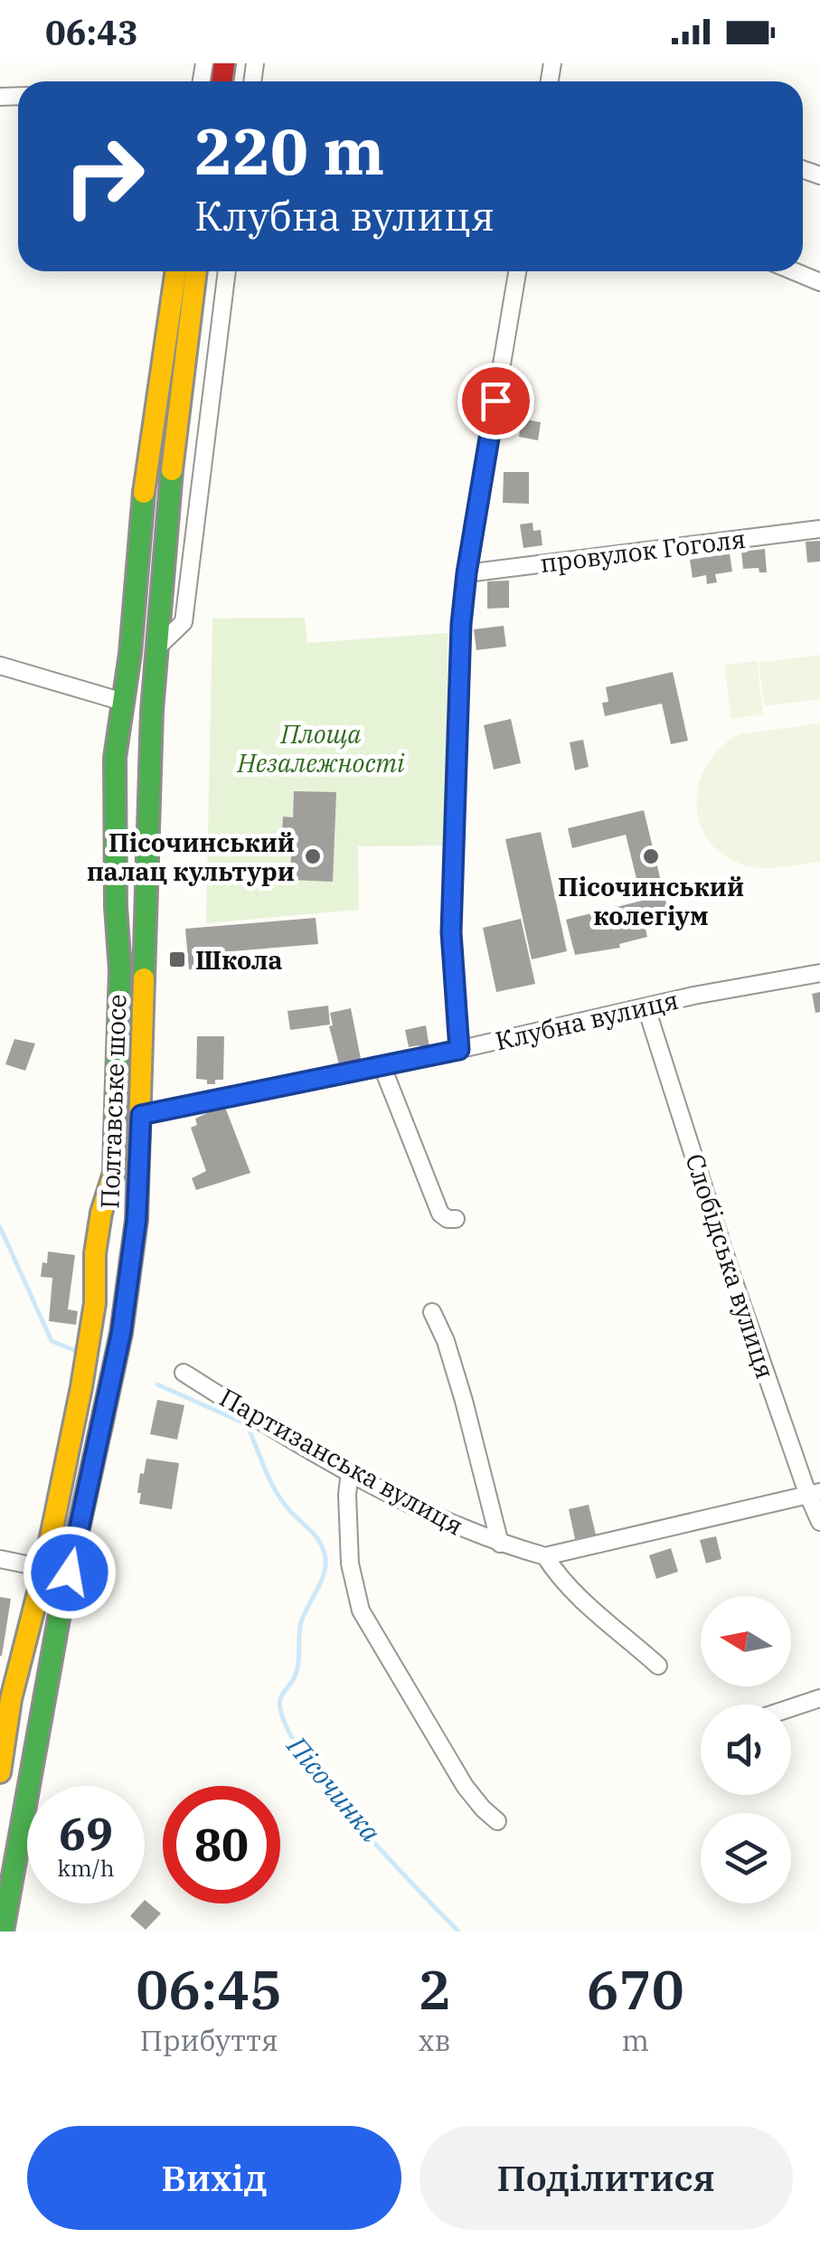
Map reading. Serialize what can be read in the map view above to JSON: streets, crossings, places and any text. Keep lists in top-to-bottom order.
{
  "streets": {
    "main road": ["Полтавське шосе"],
    "street": [
      "провулок Гоголя",
      "Клубна вулиця",
      "Слобідська вулиця",
      "Партизанська вулиця"
    ]
  },
  "crossings": [
    ["Клубна вулиця", "Полтавське шосе"],
    ["Клубна вулиця", "Слобідська вулиця"],
    ["Слобідська вулиця", "Партизанська вулиця"]
  ],
  "water": ["Пісочинка"],
  "parks": ["Площа Незалежності"],
  "places": {
    "other": ["Пісочинський палац культури", "Пісочинський колегіум"],
    "transit": ["Школа"]
  },
  "north": "left",
  "page": {
    "status": "06:43",
    "turn": ["220 m", "Клубна вулиця"],
    "speed": "69 km/h",
    "limit": "80",
    "eta": [
      "06:45",
      "Прибуття",
      "2",
      "хв",
      "670",
      "m"
    ],
    "buttons": ["Вихід", "Поділитися"]
  }
}
